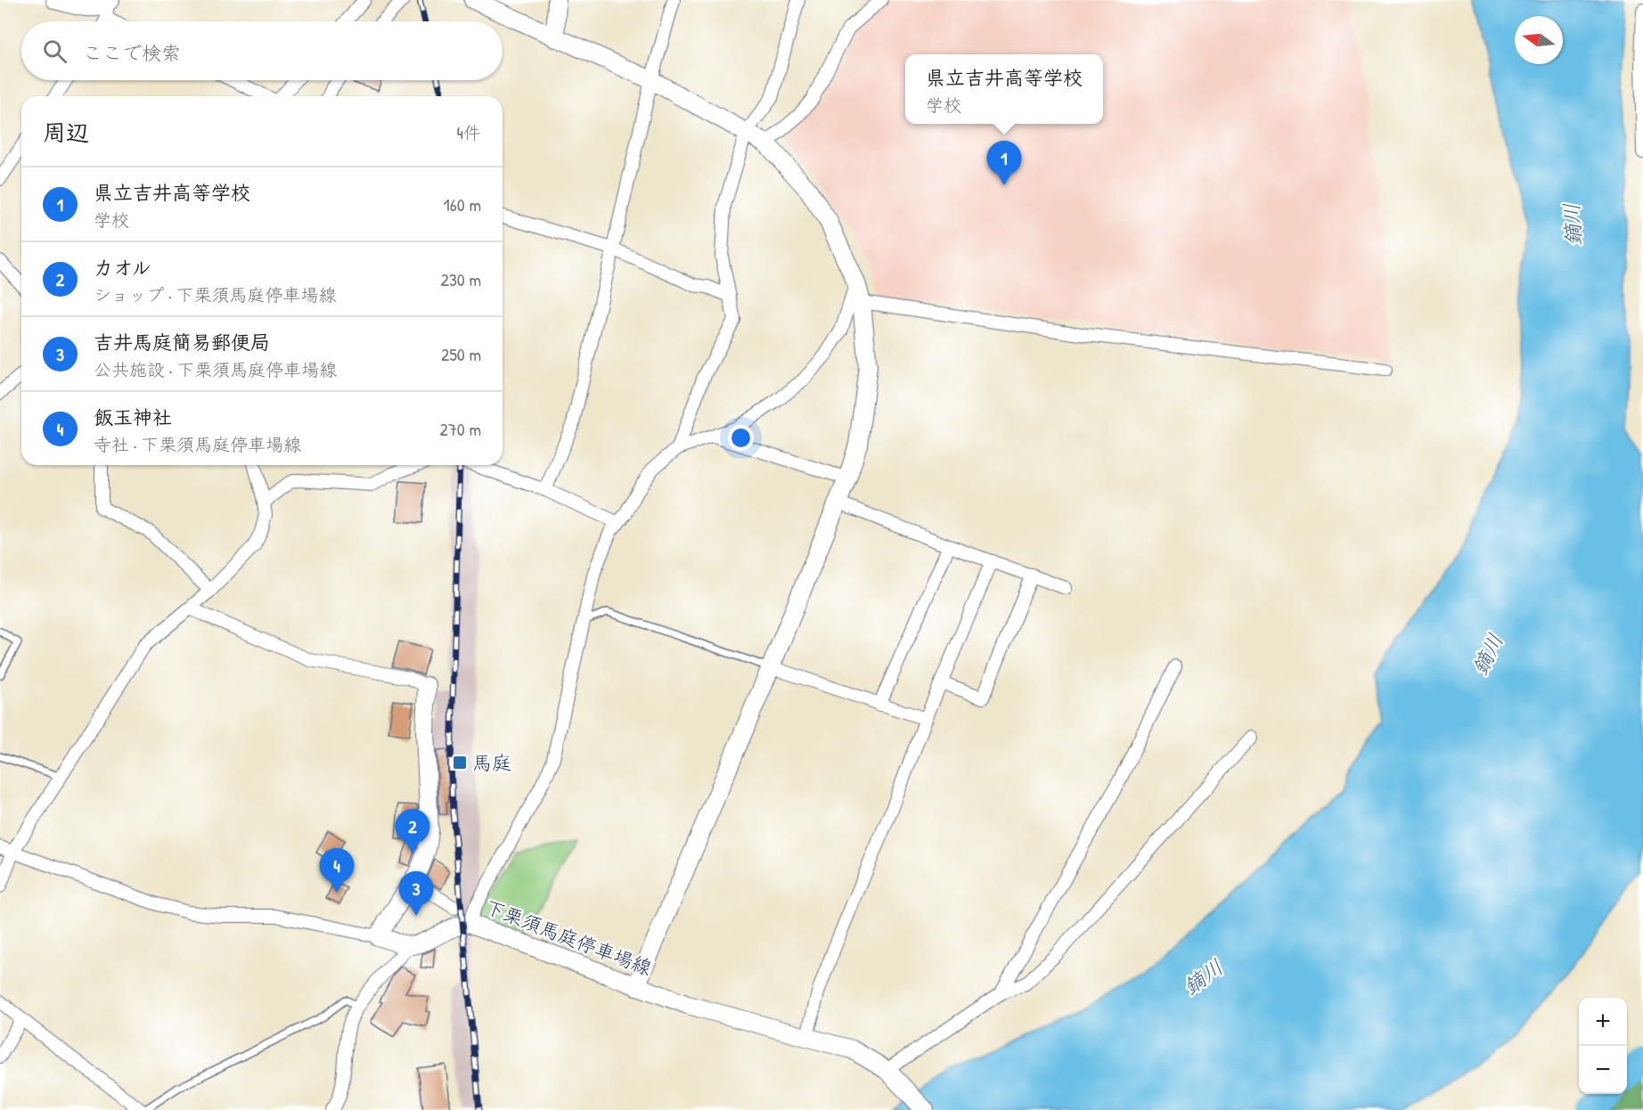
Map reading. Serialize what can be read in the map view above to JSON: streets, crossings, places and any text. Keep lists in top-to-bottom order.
{
  "streets": {
    "street": ["下栗須馬庭停車場線"]
  },
  "water": ["鏑川"],
  "places": {
    "transit": ["馬庭"]
  },
  "north": "left",
  "page": {
    "search": "ここで検索",
    "popup": ["県立吉井高等学校", "学校"],
    "heading": ["周辺", "4件"],
    "pins": [
      "1",
      "2",
      "4",
      "3"
    ],
    "list": [
      {
        "mark": "1",
        "name": "県立吉井高等学校",
        "note": "学校",
        "value": "160 m"
      },
      {
        "mark": "2",
        "name": "カオル",
        "note": "ショップ · 下栗須馬庭停車場線",
        "value": "230 m"
      },
      {
        "mark": "3",
        "name": "吉井馬庭簡易郵便局",
        "note": "公共施設 · 下栗須馬庭停車場線",
        "value": "250 m"
      },
      {
        "mark": "4",
        "name": "飯玉神社",
        "note": "寺社 · 下栗須馬庭停車場線",
        "value": "270 m"
      }
    ],
    "map_buttons": ["+", "−"]
  }
}
